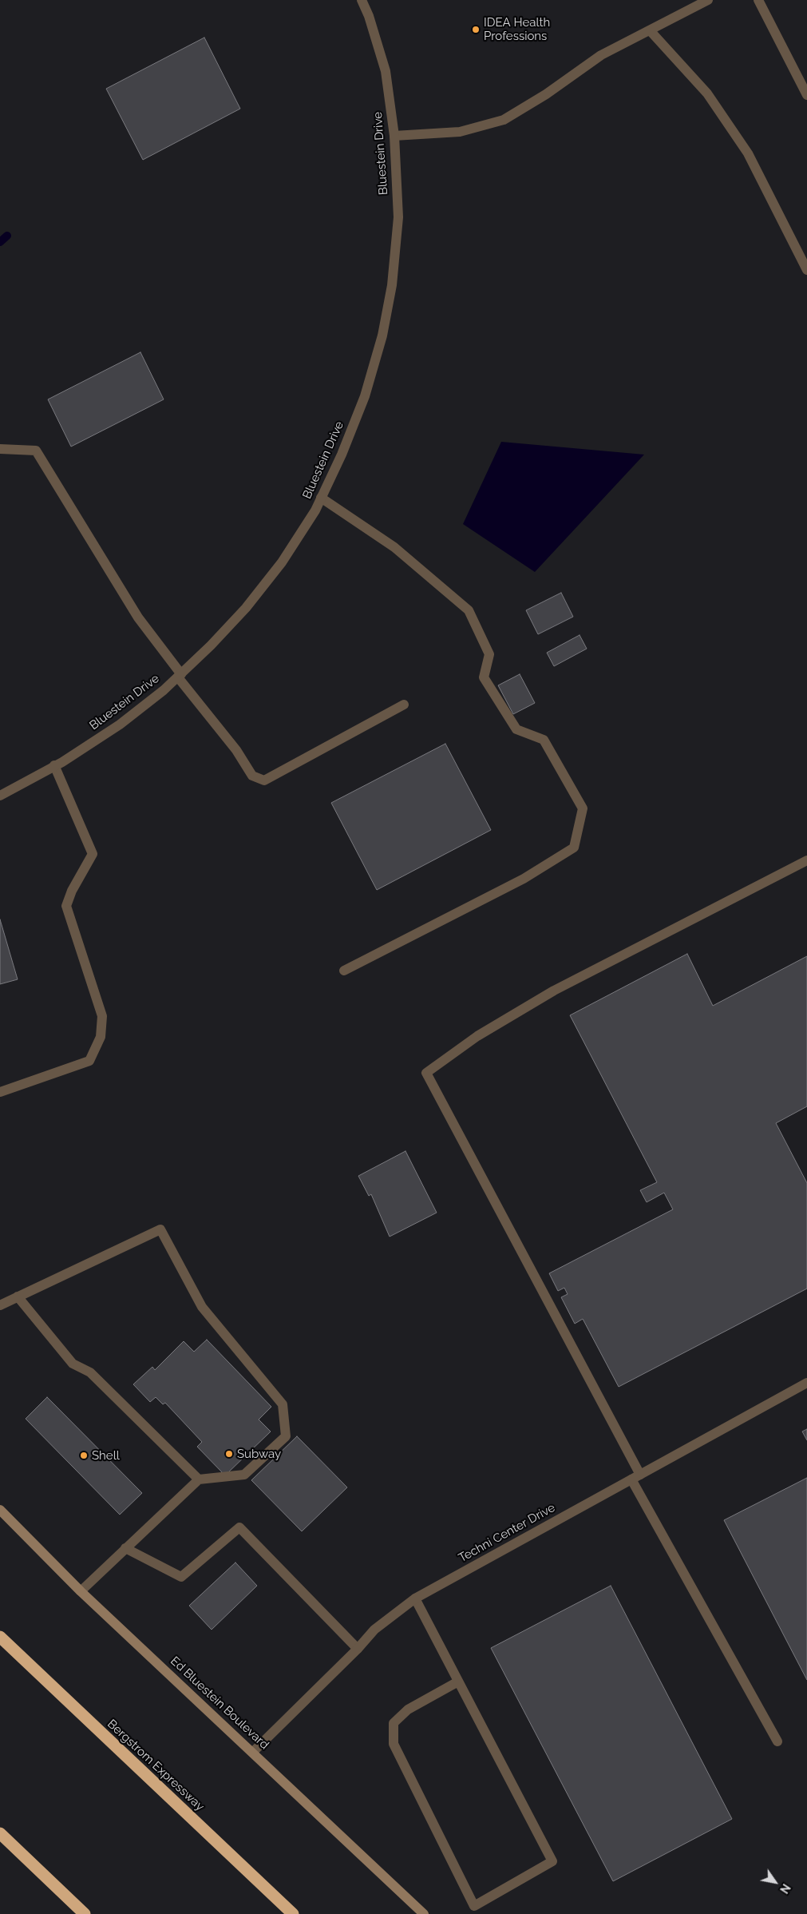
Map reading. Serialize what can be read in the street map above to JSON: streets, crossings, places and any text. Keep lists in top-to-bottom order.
{
  "streets": {
    "highway": ["Bergstrom Expressway"],
    "main road": ["Ed Bluestein Boulevard"],
    "street": ["Bluestein Drive", "Techni Center Drive"]
  },
  "crossings": [
    ["Techni Center Drive", "Ed Bluestein Boulevard"]
  ],
  "places": ["IDEA Health Professions", "Subway", "Shell"],
  "north": "bottom right"
}
